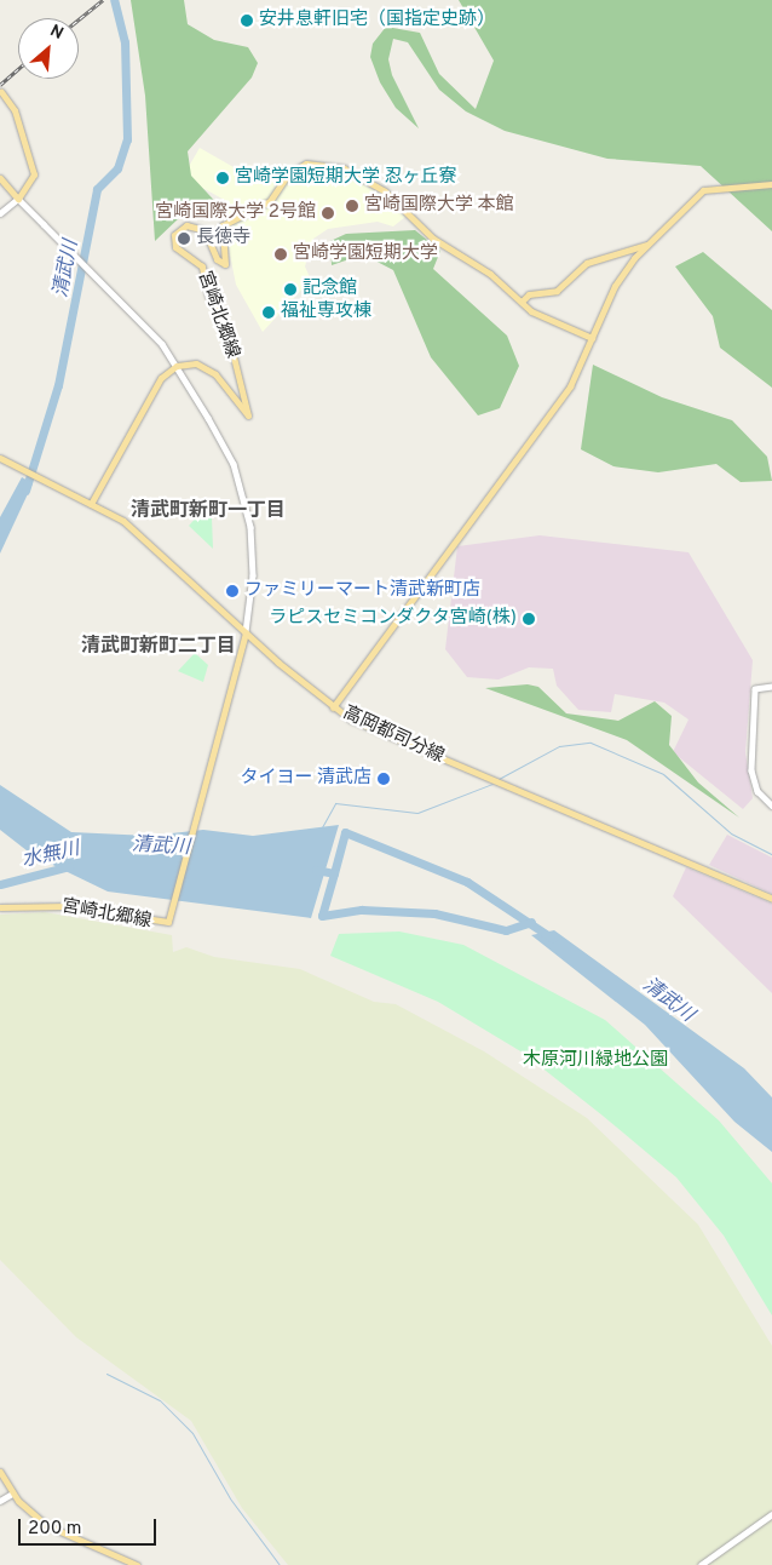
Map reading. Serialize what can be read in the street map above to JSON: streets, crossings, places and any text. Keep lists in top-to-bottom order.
{
  "streets": {
    "main road": ["宮崎北郷線", "高岡都司分線"]
  },
  "crossings": [
    ["宮崎北郷線", "高岡都司分線"]
  ],
  "districts": ["清武町新町一丁目", "清武町新町二丁目"],
  "water": ["清武川", "水無川"],
  "parks": ["木原河川緑地公園"],
  "places": [
    "安井息軒旧宅（国指定史跡）",
    "宮崎学園短期大学 忍ヶ丘寮",
    "宮崎国際大学 本館",
    "宮崎国際大学 2号館",
    "長徳寺",
    "宮崎学園短期大学",
    "記念館",
    "福祉専攻棟",
    "ファミリーマート清武新町店",
    "ラピスセミコンダクタ宮崎(株)",
    "タイヨー 清武店"
  ],
  "scale_bar": "200 m",
  "north": "top right"
}
